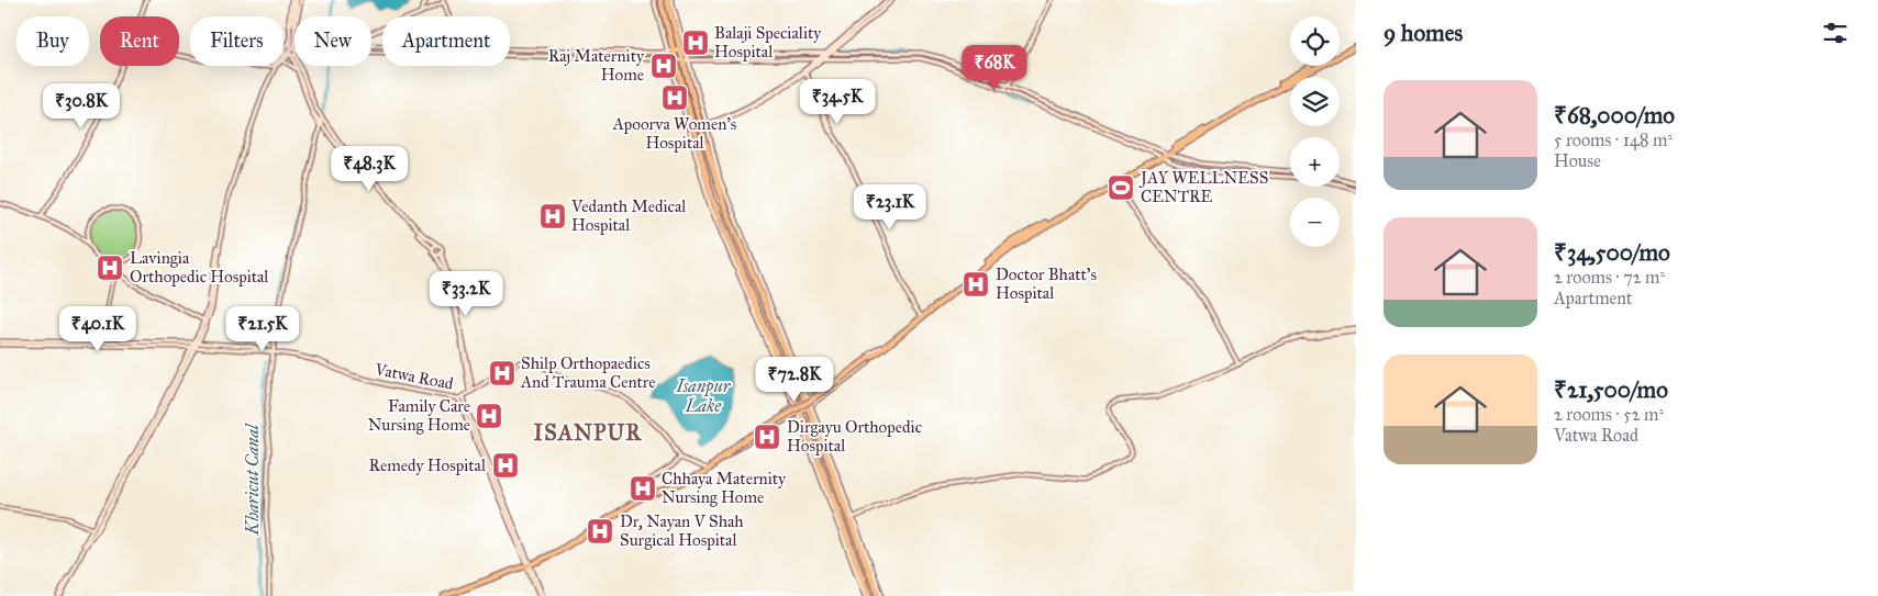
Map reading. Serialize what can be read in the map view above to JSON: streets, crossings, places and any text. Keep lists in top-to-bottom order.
{
  "streets": {
    "street": ["Vatwa Road"]
  },
  "districts": ["ISANPUR"],
  "water": ["Isanpur Lake", "Kharicut Canal"],
  "places": {
    "hospital": [
      "Balaji Speciality Hospital",
      "Raj Maternity Home",
      "Apoorva Women's Hospital",
      "Vedanth Medical Hospital",
      "Lavingia Orthopedic Hospital",
      "Doctor Bhatt's Hospital",
      "Shilp Orthopaedics And Trauma Centre",
      "Family Care Nursing Home",
      "Dirgayu Orthopedic Hospital",
      "Remedy Hospital",
      "Chhaya Maternity Nursing Home",
      "Dr, Nayan V Shah Surgical Hospital"
    ],
    "sports": ["JAY WELLNESS CENTRE"]
  },
  "page": {
    "heading": "9 homes",
    "map_buttons": ["+", "−"],
    "chip": [
      "Buy",
      "Rent",
      "Filters",
      "New",
      "Apartment"
    ],
    "price": [
      "₹68K",
      "₹34.5K",
      "₹30.8K",
      "₹48.3K",
      "₹23.1K",
      "₹33.2K",
      "₹40.1K",
      "₹21.5K",
      "₹72.8K"
    ],
    "list": [
      {
        "name": "₹68,000/mo",
        "note": "5 rooms · 148 m² · House"
      },
      {
        "name": "₹34,500/mo",
        "note": "2 rooms · 72 m² · Apartment"
      },
      {
        "name": "₹21,500/mo",
        "note": "2 rooms · 52 m² · Vatwa Road"
      }
    ]
  }
}
